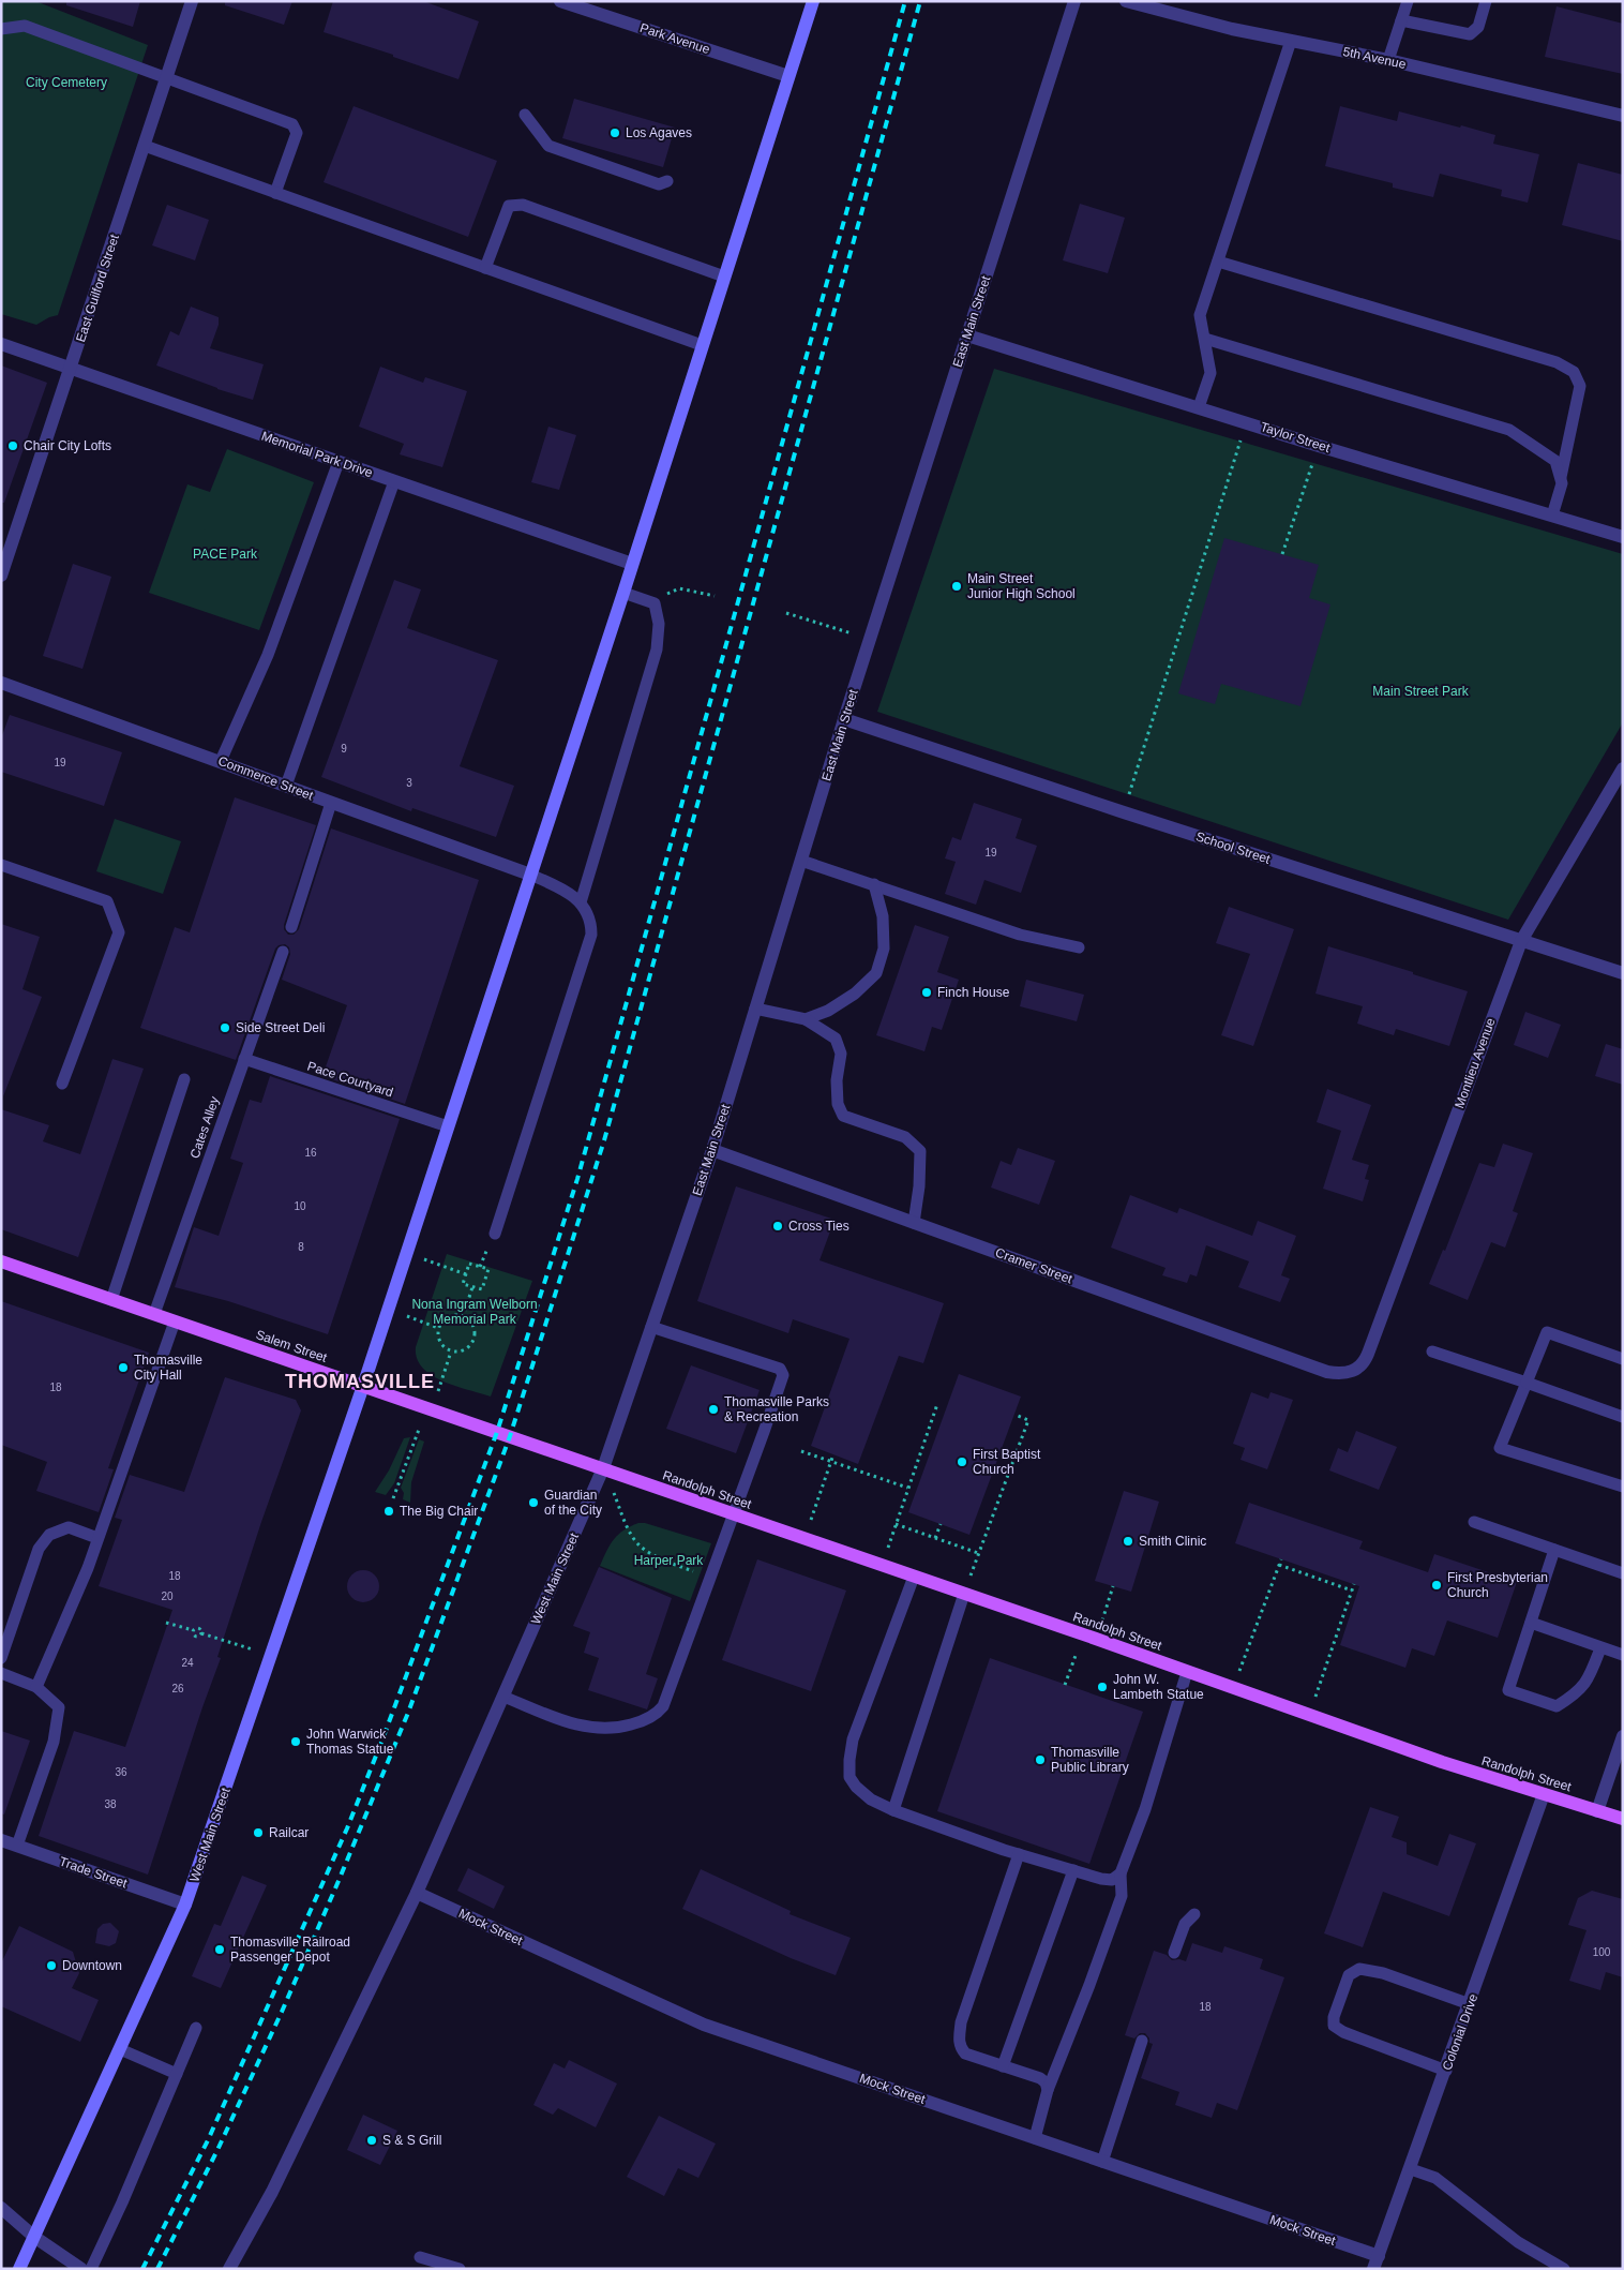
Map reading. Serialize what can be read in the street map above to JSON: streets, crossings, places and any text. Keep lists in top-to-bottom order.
{
  "streets": {
    "main road": ["Salem Street", "Randolph Street", "West Main Street"],
    "street": [
      "Park Avenue",
      "5th Avenue",
      "East Guilford Street",
      "East Main Street",
      "Taylor Street",
      "Memorial Park Drive",
      "Commerce Street",
      "School Street",
      "Montlieu Avenue",
      "Cramer Street",
      "Trade Street",
      "Mock Street",
      "Colonial Drive"
    ],
    "lane": ["Pace Courtyard", "Cates Alley"]
  },
  "crossings": [
    ["East Guilford Street", "Memorial Park Drive"],
    ["East Main Street", "Taylor Street"],
    ["East Main Street", "School Street"],
    ["East Main Street", "Cramer Street"],
    ["East Main Street", "Salem Street"],
    ["East Main Street", "Randolph Street"],
    ["East Main Street", "West Main Street"],
    ["School Street", "Montlieu Avenue"],
    ["Montlieu Avenue", "Cramer Street"],
    ["Pace Courtyard", "Cates Alley"],
    ["Cates Alley", "Salem Street"],
    ["Salem Street", "Randolph Street"],
    ["Salem Street", "West Main Street"],
    ["Randolph Street", "West Main Street"],
    ["Randolph Street", "Colonial Drive"],
    ["West Main Street", "Trade Street"],
    ["West Main Street", "Mock Street"],
    ["Mock Street", "Colonial Drive"]
  ],
  "districts": ["THOMASVILLE"],
  "parks": [
    "City Cemetery",
    "PACE Park",
    "Main Street Park",
    "Nona Ingram Welborn Memorial Park",
    "Harper Park"
  ],
  "places": [
    "Los Agaves",
    "Chair City Lofts",
    "Main Street Junior High School",
    "Finch House",
    "Side Street Deli",
    "Cross Ties",
    "Thomasville City Hall",
    "Thomasville Parks & Recreation",
    "First Baptist Church",
    "Guardian of the City",
    "The Big Chair",
    "Smith Clinic",
    "First Presbyterian Church",
    "John W. Lambeth Statue",
    "John Warwick Thomas Statue",
    "Thomasville Public Library",
    "Railcar",
    "Thomasville Railroad Passenger Depot",
    "Downtown",
    "S & S Grill"
  ],
  "house_numbers": [
    "9",
    "19",
    "3",
    "19",
    "16",
    "10",
    "8",
    "18",
    "18",
    "20",
    "24",
    "26",
    "36",
    "38",
    "100",
    "18"
  ]
}
